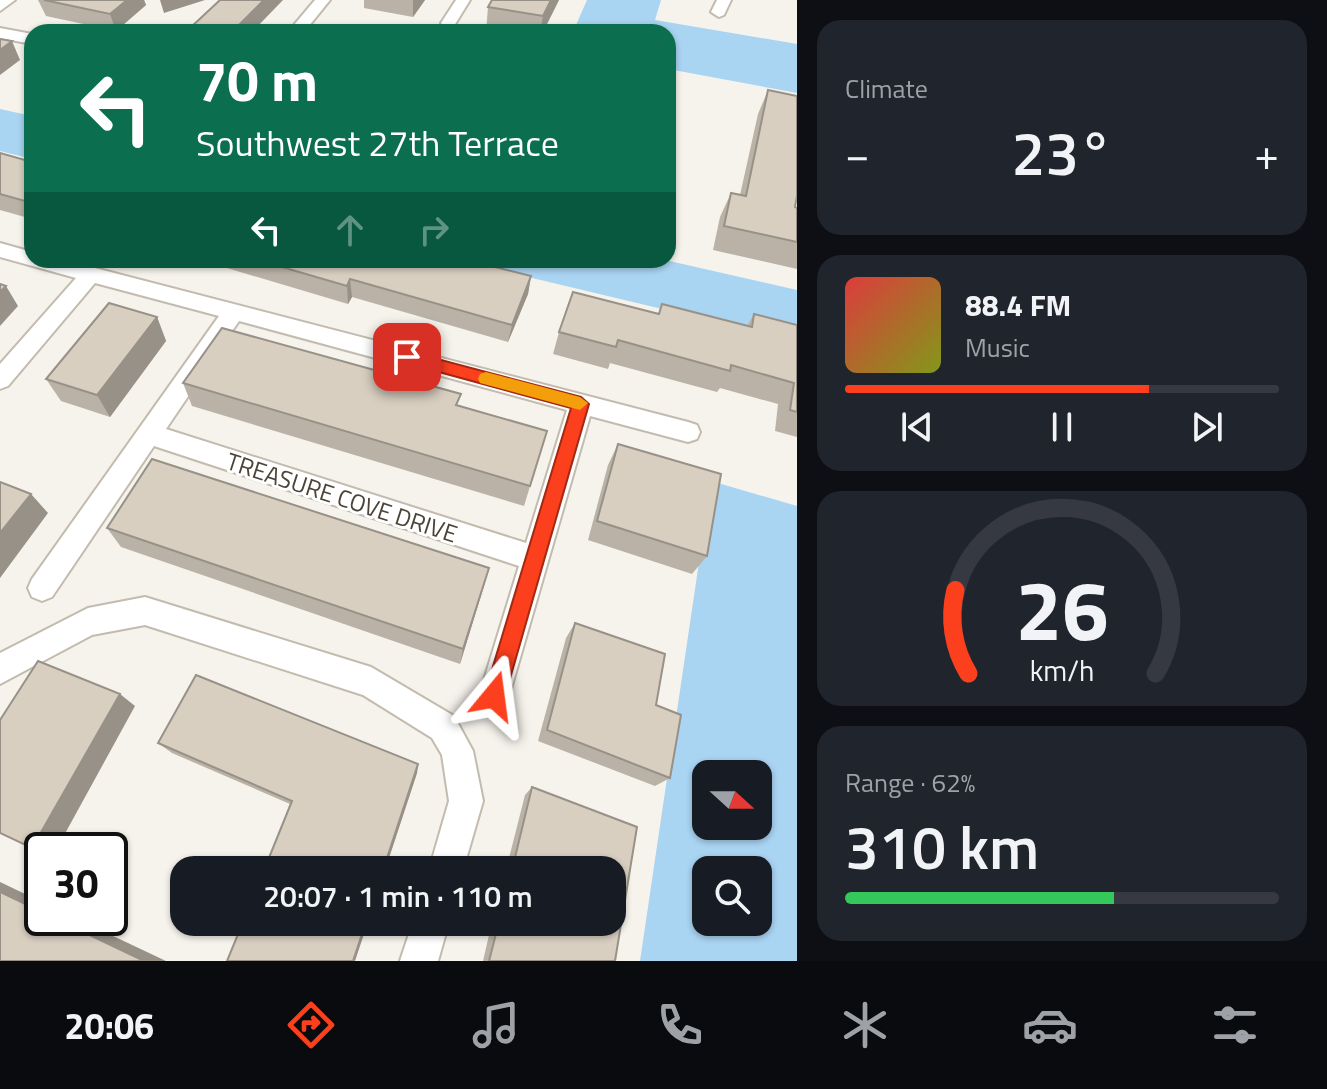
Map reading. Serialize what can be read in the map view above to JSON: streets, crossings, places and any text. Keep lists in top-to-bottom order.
{
  "streets": {
    "street": ["TREASURE COVE DRIVE"]
  },
  "north": "right",
  "page": {
    "tile": [
      "Climate",
      ["Range · 62%", "310 km"]
    ],
    "turn": ["70 m", "Southwest 27th Terrace"],
    "heat": ["−", "23°", "+"],
    "song": ["88.4 FM", "Music"],
    "limit": "30",
    "trip": "20:07 · 1 min · 110 m",
    "tabs": "20:06",
    "gauge": ["26", "km/h"]
  }
}
